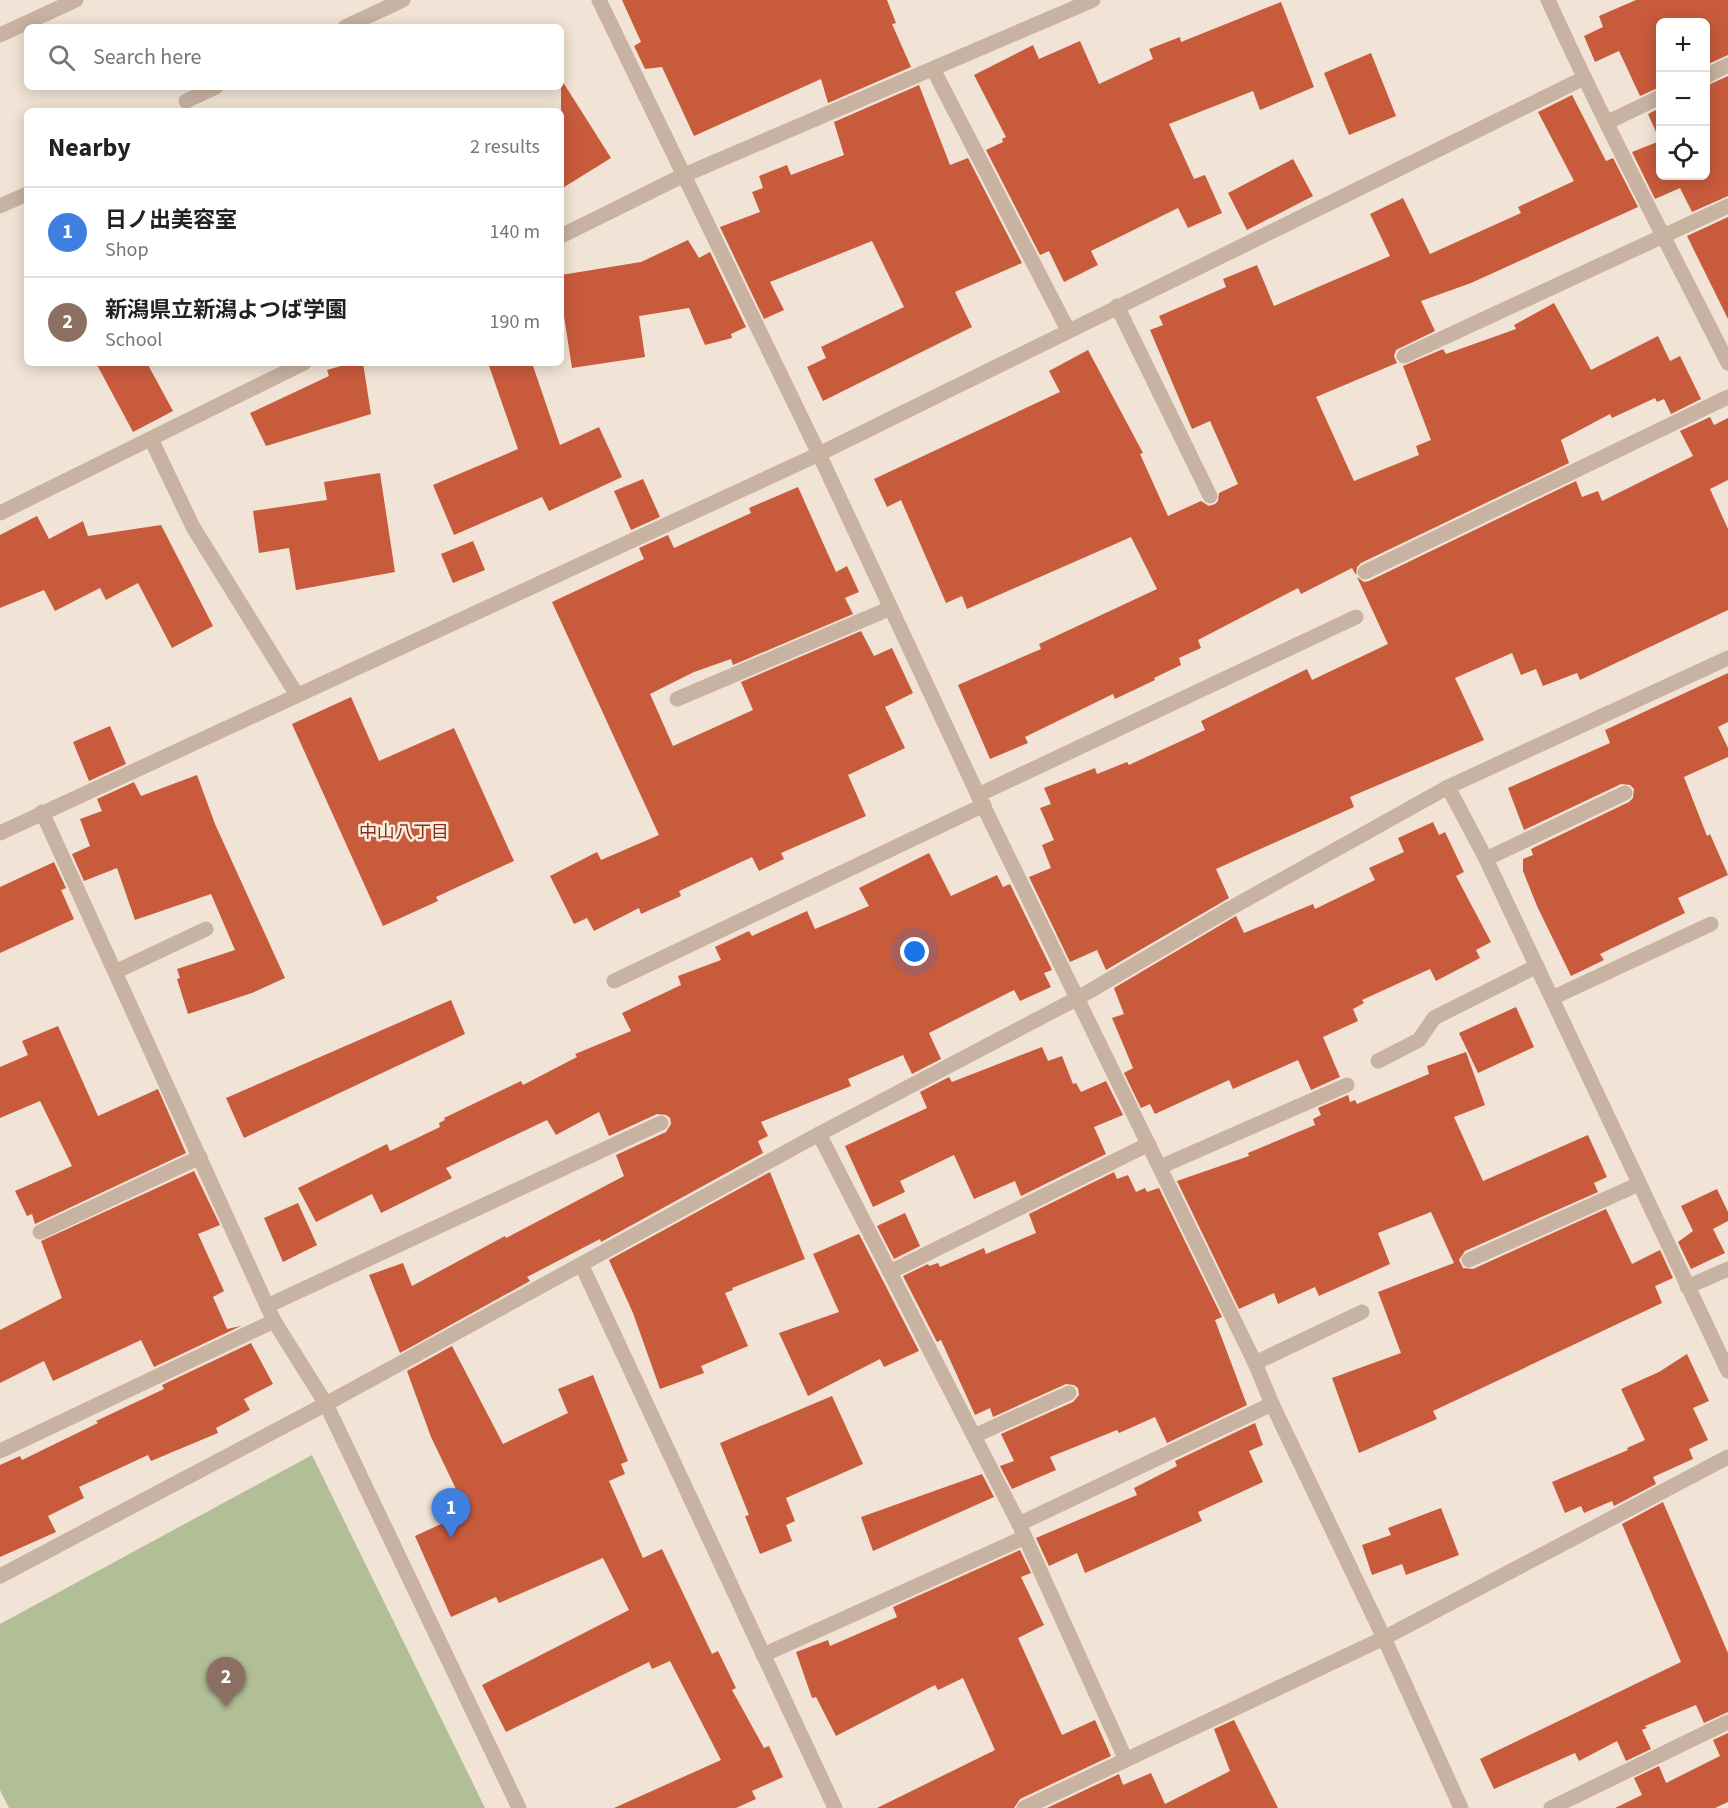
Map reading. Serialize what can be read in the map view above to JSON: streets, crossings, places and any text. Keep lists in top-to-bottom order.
{
  "districts": ["中山八丁目"],
  "page": {
    "map_buttons": ["+", "−"],
    "search": "Search here",
    "heading": ["Nearby", "2 results"],
    "list": [
      {
        "mark": "1",
        "name": "日ノ出美容室",
        "note": "Shop",
        "value": "140 m"
      },
      {
        "mark": "2",
        "name": "新潟県立新潟よつば学園",
        "note": "School",
        "value": "190 m"
      }
    ],
    "pins": ["1", "2"]
  }
}
